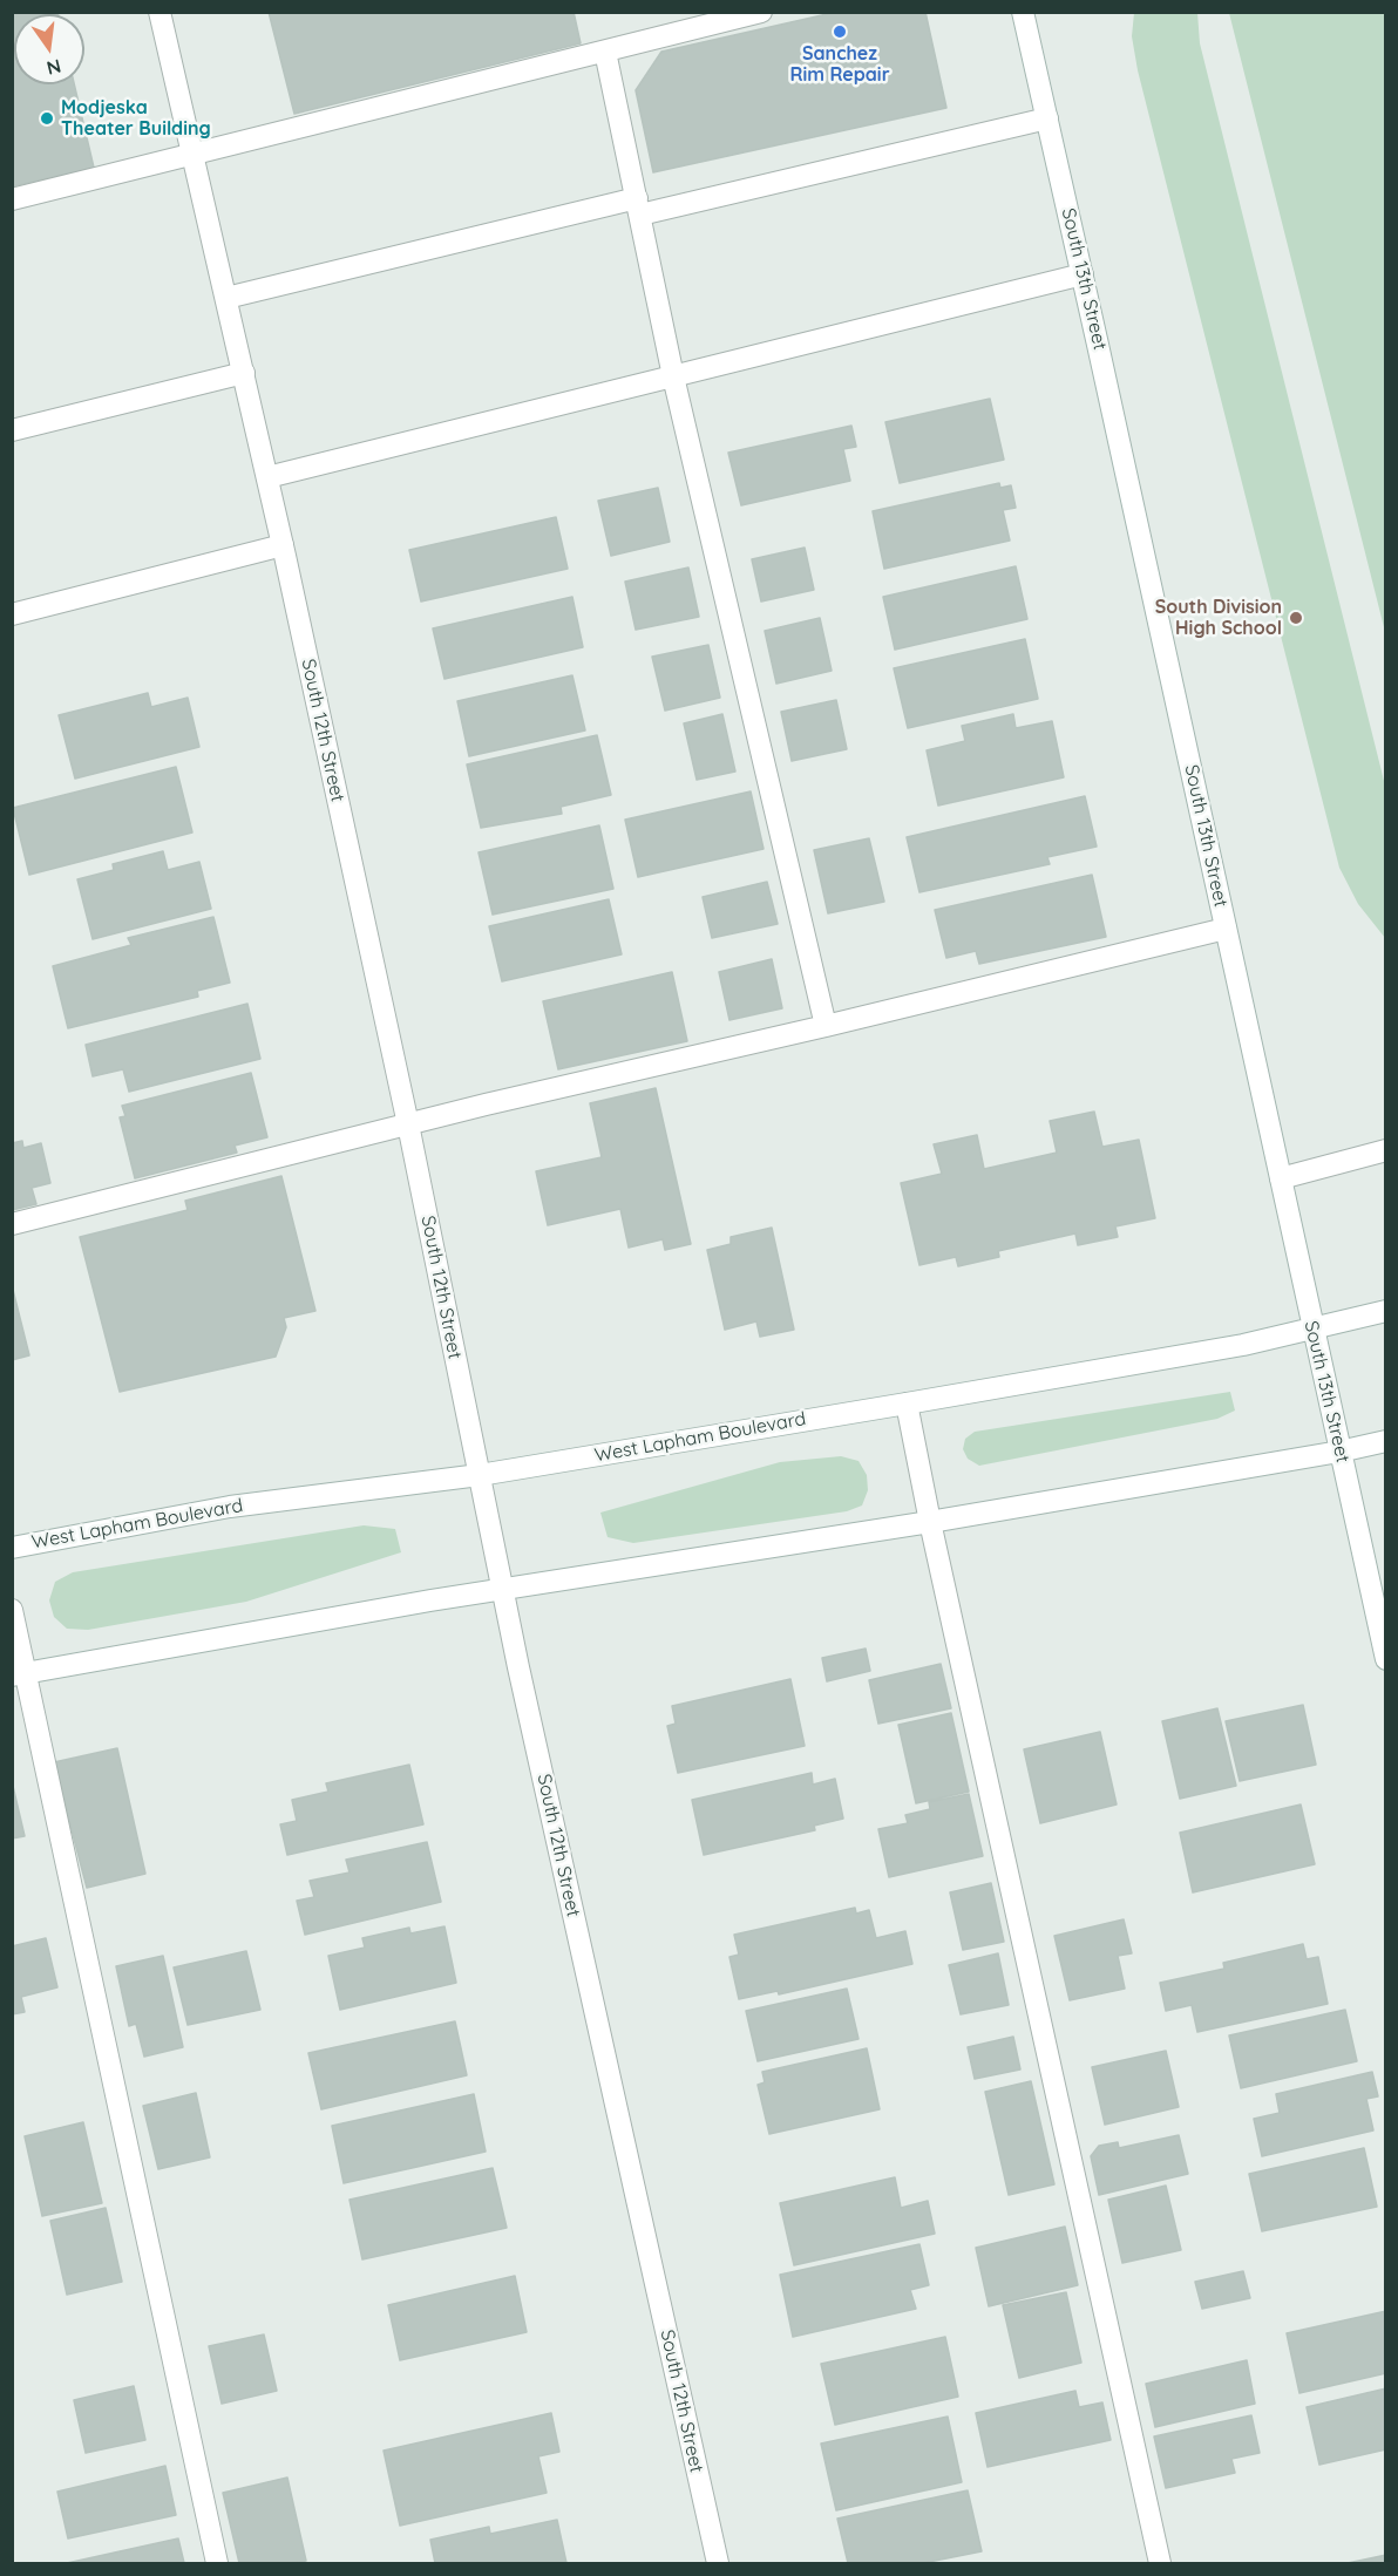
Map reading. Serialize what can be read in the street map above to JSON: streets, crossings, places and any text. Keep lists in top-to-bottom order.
{
  "streets": {
    "street": ["South 13th Street", "South 12th Street", "West Lapham Boulevard"]
  },
  "crossings": [
    ["South 13th Street", "West Lapham Boulevard"],
    ["South 12th Street", "West Lapham Boulevard"]
  ],
  "places": ["Sanchez Rim Repair", "Modjeska Theater Building", "South Division High School"],
  "north": "bottom"
}
